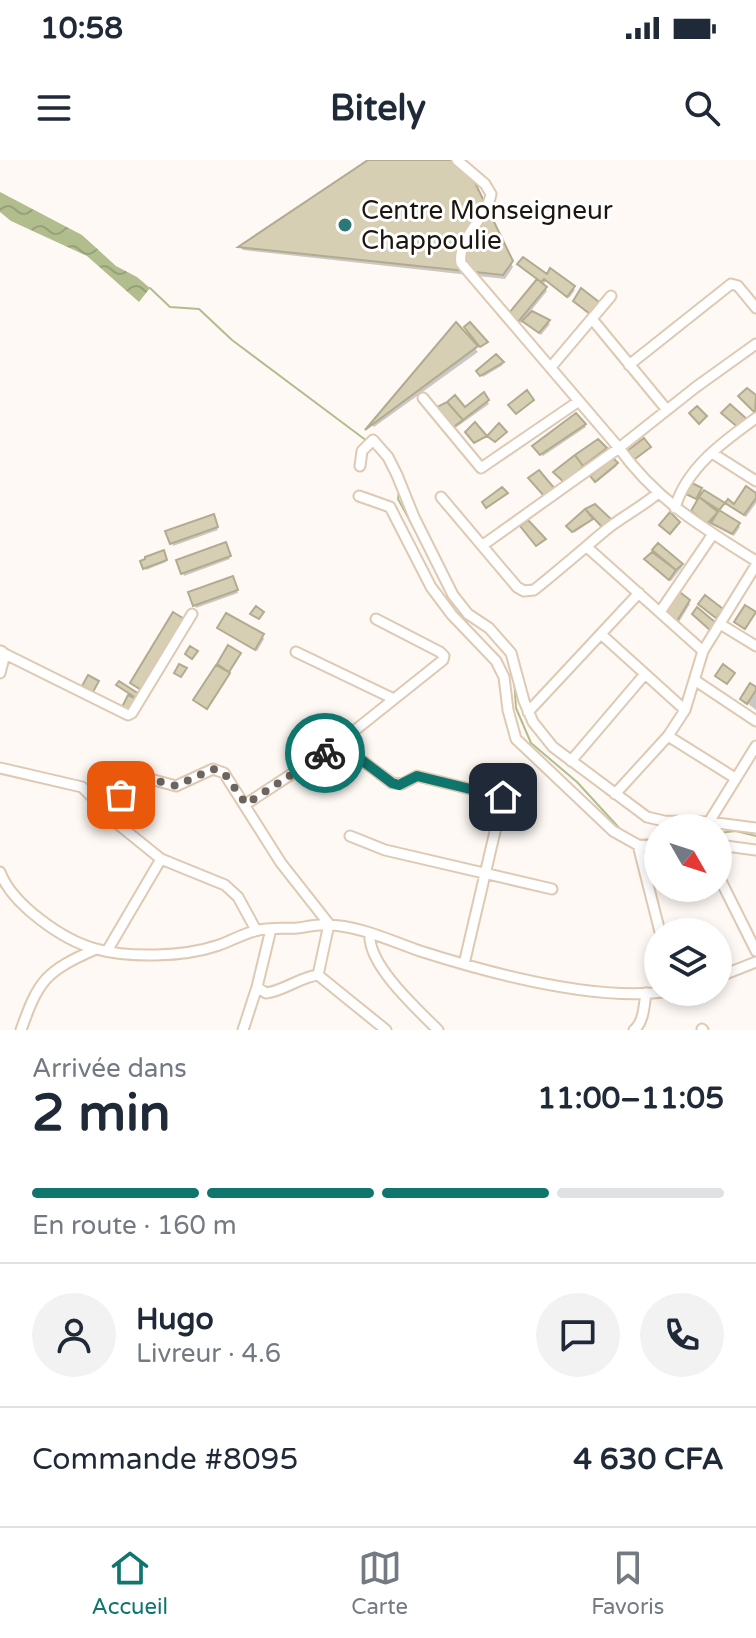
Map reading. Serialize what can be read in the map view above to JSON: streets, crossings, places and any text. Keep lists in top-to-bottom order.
{
  "places": ["Centre Monseigneur Chappoulie"],
  "north": "bottom right",
  "page": {
    "status": "10:58",
    "header": "Bitely",
    "heading": ["2 min", "Arrivée dans", "11:00–11:05"],
    "panel": [
      "Hugo",
      "Livreur · 4.6",
      "Commande #8095",
      "4 630 CFA"
    ],
    "bar": "En route · 160 m",
    "tabs": ["Accueil", "Carte", "Favoris"]
  }
}
